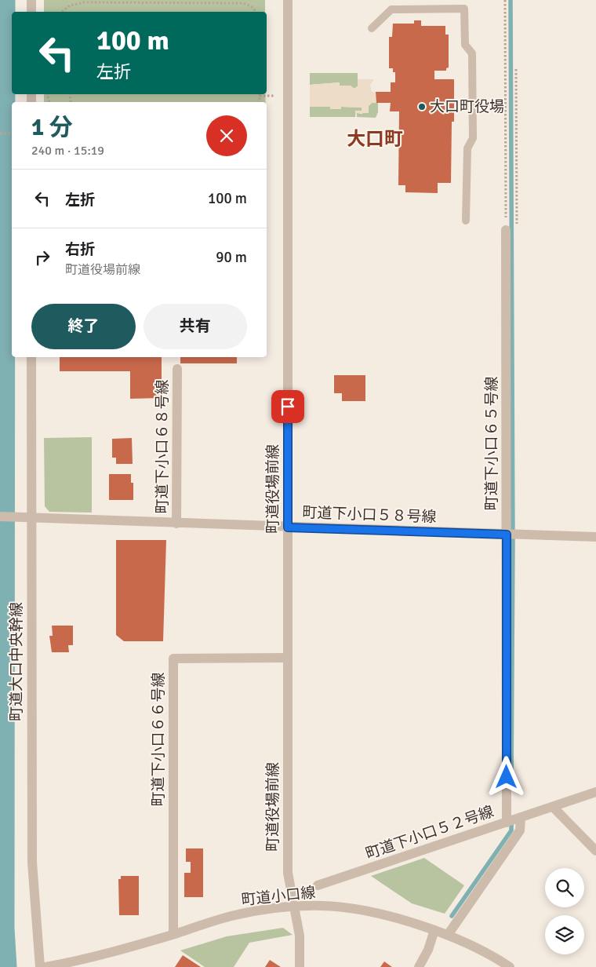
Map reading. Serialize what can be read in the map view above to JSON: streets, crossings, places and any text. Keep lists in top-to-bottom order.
{
  "streets": {
    "street": [
      "町道下小口６５号線",
      "町道下小口６８号線",
      "町道役場前線",
      "町道下小口５８号線",
      "町道大口中央幹線",
      "町道下小口６６号線",
      "町道下小口５２号線",
      "町道小口線"
    ]
  },
  "crossings": [
    ["町道下小口６５号線", "町道下小口５８号線"],
    ["町道下小口６５号線", "町道下小口５２号線"],
    ["町道下小口６８号線", "町道下小口５８号線"],
    ["町道役場前線", "町道下小口５８号線"],
    ["町道役場前線", "町道下小口６６号線"],
    ["町道役場前線", "町道小口線"],
    ["町道下小口５８号線", "町道大口中央幹線"],
    ["町道下小口６６号線", "町道小口線"]
  ],
  "districts": ["大口町"],
  "places": ["大口町役場"],
  "page": {
    "turn": ["100 m", "左折"],
    "heading": ["1 分", "240 m · 15:19"],
    "list": [
      {
        "name": "左折",
        "value": "100 m"
      },
      {
        "name": "右折",
        "note": "町道役場前線",
        "value": "90 m"
      }
    ],
    "buttons": ["終了", "共有"]
  }
}
